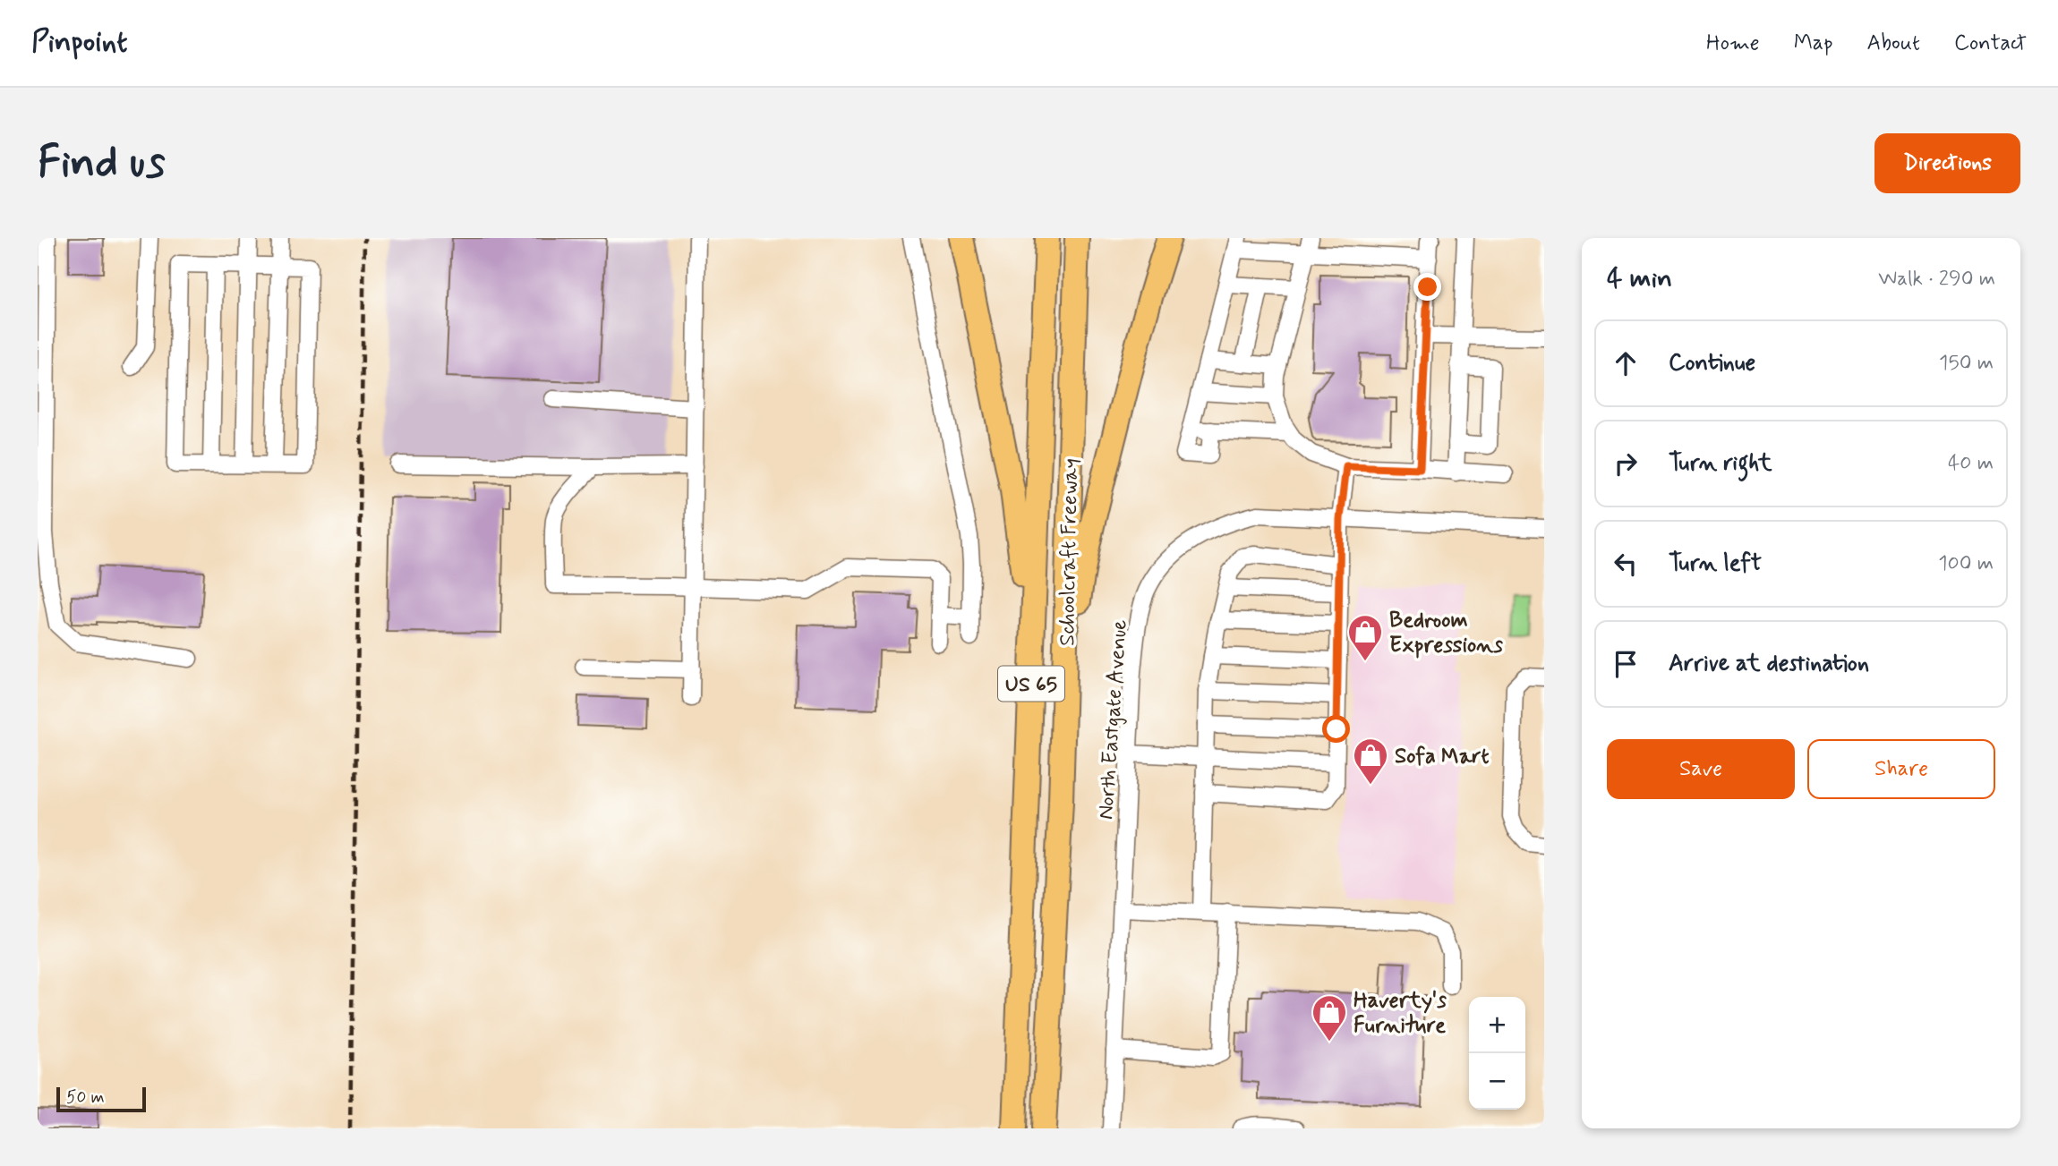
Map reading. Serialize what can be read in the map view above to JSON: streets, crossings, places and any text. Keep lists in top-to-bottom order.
{
  "streets": {
    "highway": ["Schoolcraft Freeway", "US 65"],
    "street": ["North Eastgate Avenue"]
  },
  "places": {
    "shop": ["Bedroom Expressions", "Sofa Mart", "Haverty's Furniture"]
  },
  "scale_bar": "50 m",
  "page": {
    "header": "Pinpoint",
    "nav": [
      "Home",
      "Map",
      "About",
      "Contact"
    ],
    "buttons": [
      "Directions",
      ["Save", "Share"]
    ],
    "title": "Find us",
    "heading": ["4 min", "Walk · 290 m"],
    "list": [
      ["Continue", "150 m"],
      ["Turn right", "40 m"],
      ["Turn left", "100 m"],
      "Arrive at destination"
    ],
    "map_buttons": ["+", "−"],
    "scale": "50 m"
  }
}
